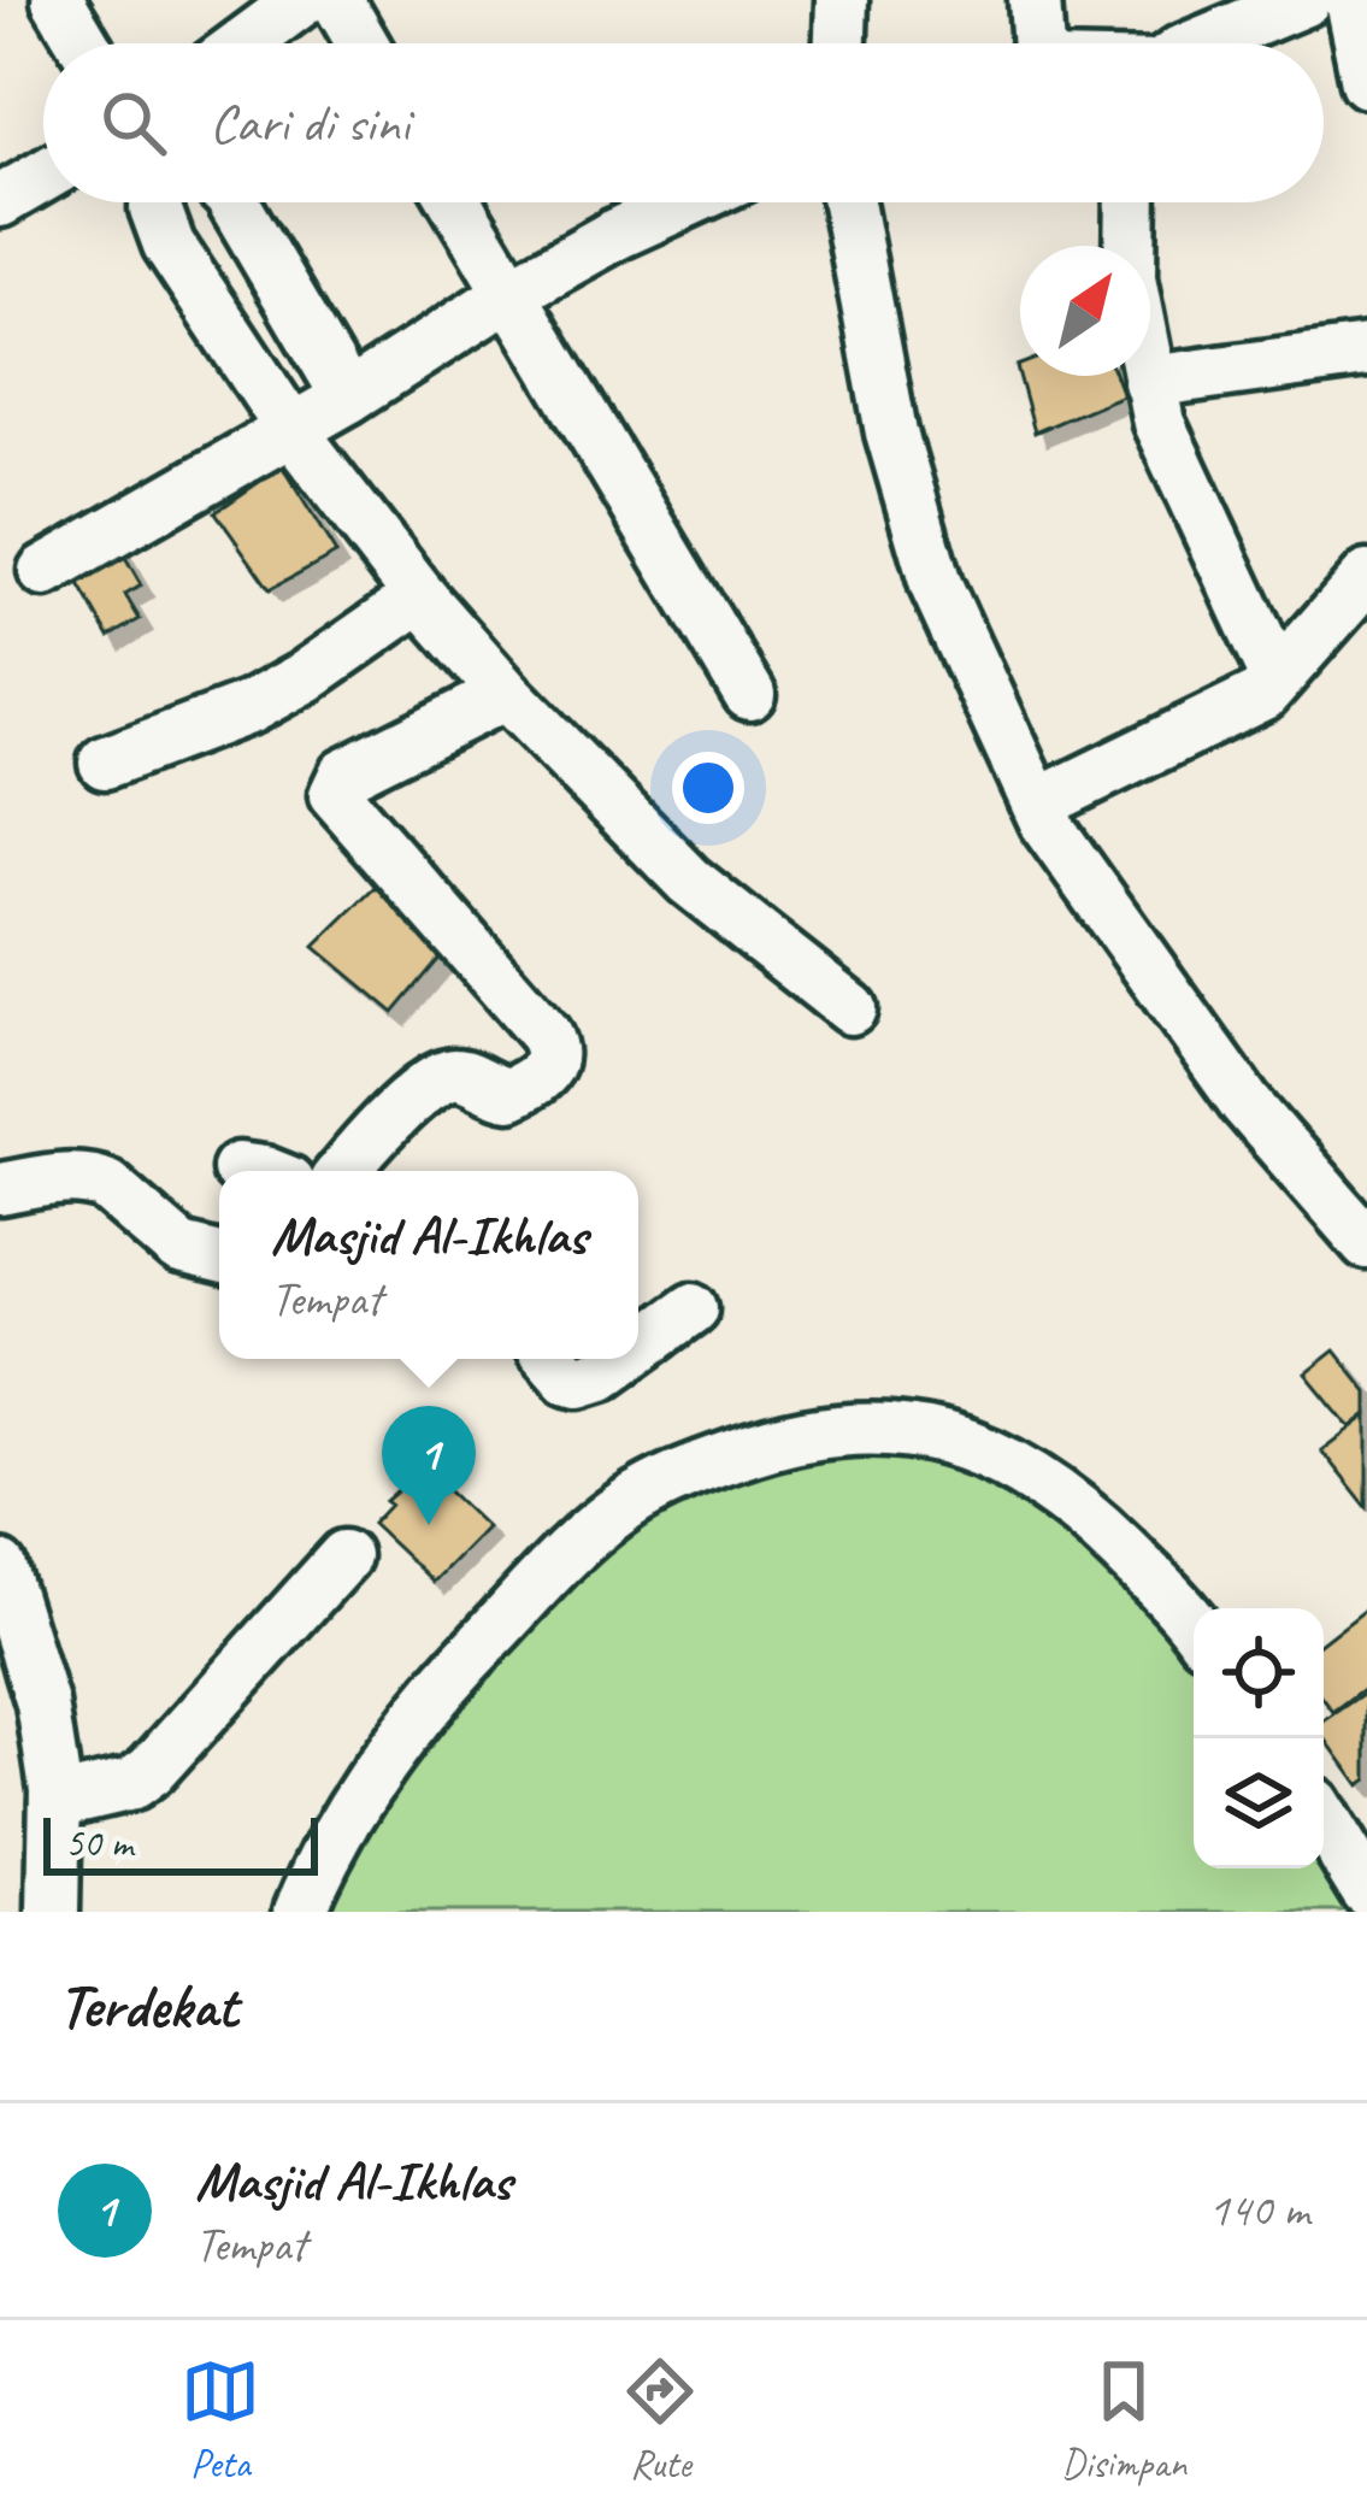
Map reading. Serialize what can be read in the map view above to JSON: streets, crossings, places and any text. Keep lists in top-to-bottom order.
{
  "scale_bar": "50 m",
  "north": "top right",
  "page": {
    "search": "Cari di sini",
    "popup": ["Masjid Al-Ikhlas", "Tempat"],
    "pins": "1",
    "scale": "50 m",
    "heading": "Terdekat",
    "list": [
      {
        "mark": "1",
        "name": "Masjid Al-Ikhlas",
        "note": "Tempat",
        "value": "140 m"
      }
    ],
    "nav": ["Peta", "Rute", "Disimpan"]
  }
}
